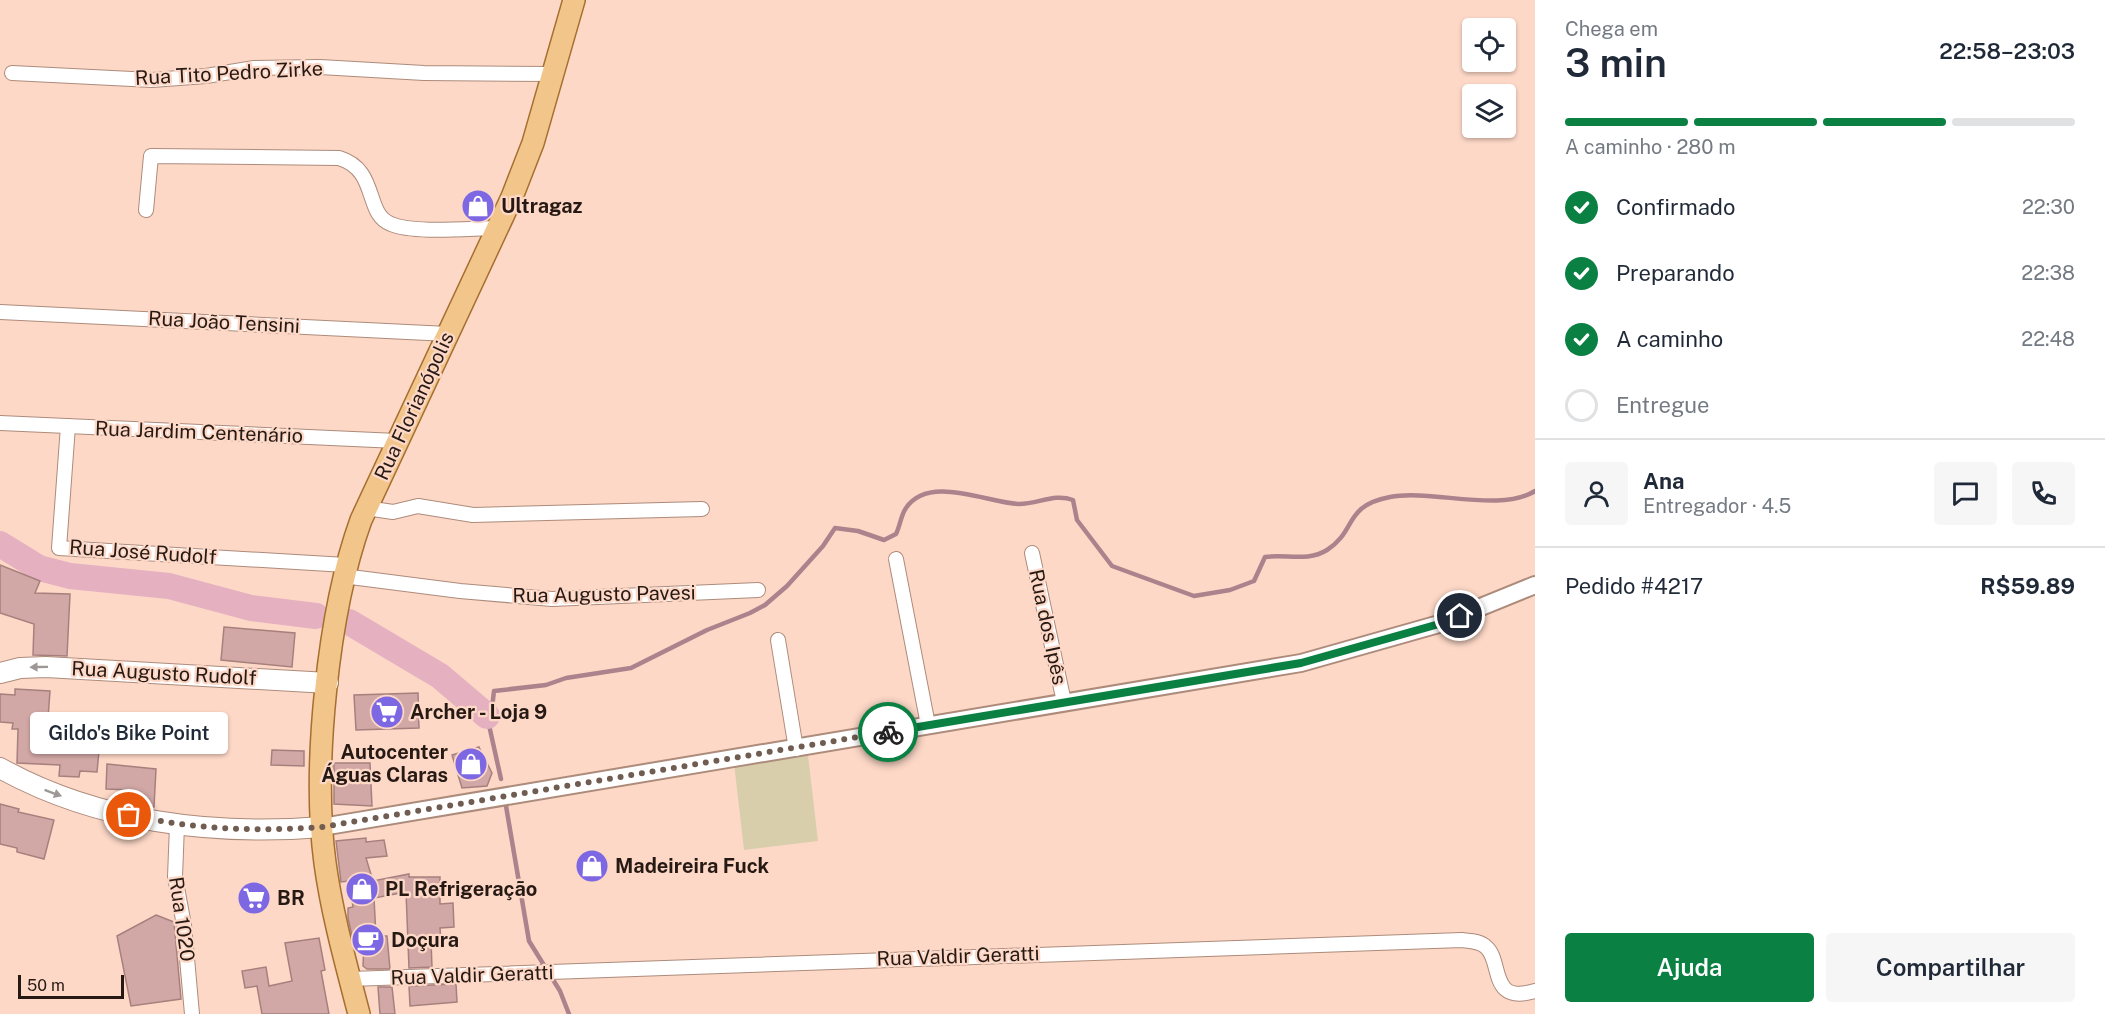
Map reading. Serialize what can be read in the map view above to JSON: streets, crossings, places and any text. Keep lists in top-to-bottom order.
{
  "streets": {
    "main road": ["Rua Florianópolis", "Rua Augusto Rudolf"],
    "street": [
      "Rua Tito Pedro Zirke",
      "Rua João Tensini",
      "Rua Jardim Centenário",
      "Rua José Rudolf",
      "Rua Augusto Pavesi",
      "Rua dos Ipês",
      "Rua 1020",
      "Rua Valdir Geratti"
    ]
  },
  "crossings": [
    ["Rua Tito Pedro Zirke", "Rua Florianópolis"],
    ["Rua João Tensini", "Rua Florianópolis"],
    ["Rua Florianópolis", "Rua Jardim Centenário"],
    ["Rua Florianópolis", "Rua José Rudolf"],
    ["Rua Florianópolis", "Rua Augusto Pavesi"],
    ["Rua Florianópolis", "Rua Augusto Rudolf"],
    ["Rua Florianópolis", "Rua Valdir Geratti"],
    ["Rua Jardim Centenário", "Rua José Rudolf"],
    ["Rua José Rudolf", "Rua Augusto Pavesi"]
  ],
  "places": {
    "shop": [
      "Ultragaz",
      "Autocenter Águas Claras",
      "Madeireira Fuck",
      "PL Refrigeração"
    ],
    "supermarket": ["Archer - Loja 9", "BR"],
    "other": ["Gildo's Bike Point"],
    "cafe": ["Doçura"]
  },
  "scale_bar": "50 m",
  "page": {
    "heading": ["3 min", "Chega em", "22:58–23:03"],
    "panel": [
      "Ana",
      "Entregador · 4.5",
      "Pedido #4217",
      "R$59.89"
    ],
    "bar": "A caminho · 280 m",
    "list": [
      ["Confirmado", "22:30"],
      ["Preparando", "22:38"],
      ["A caminho", "22:48"],
      "Entregue"
    ],
    "bubble": "Gildo's Bike Point",
    "buttons": ["Ajuda", "Compartilhar"],
    "scale": "50 m"
  }
}
